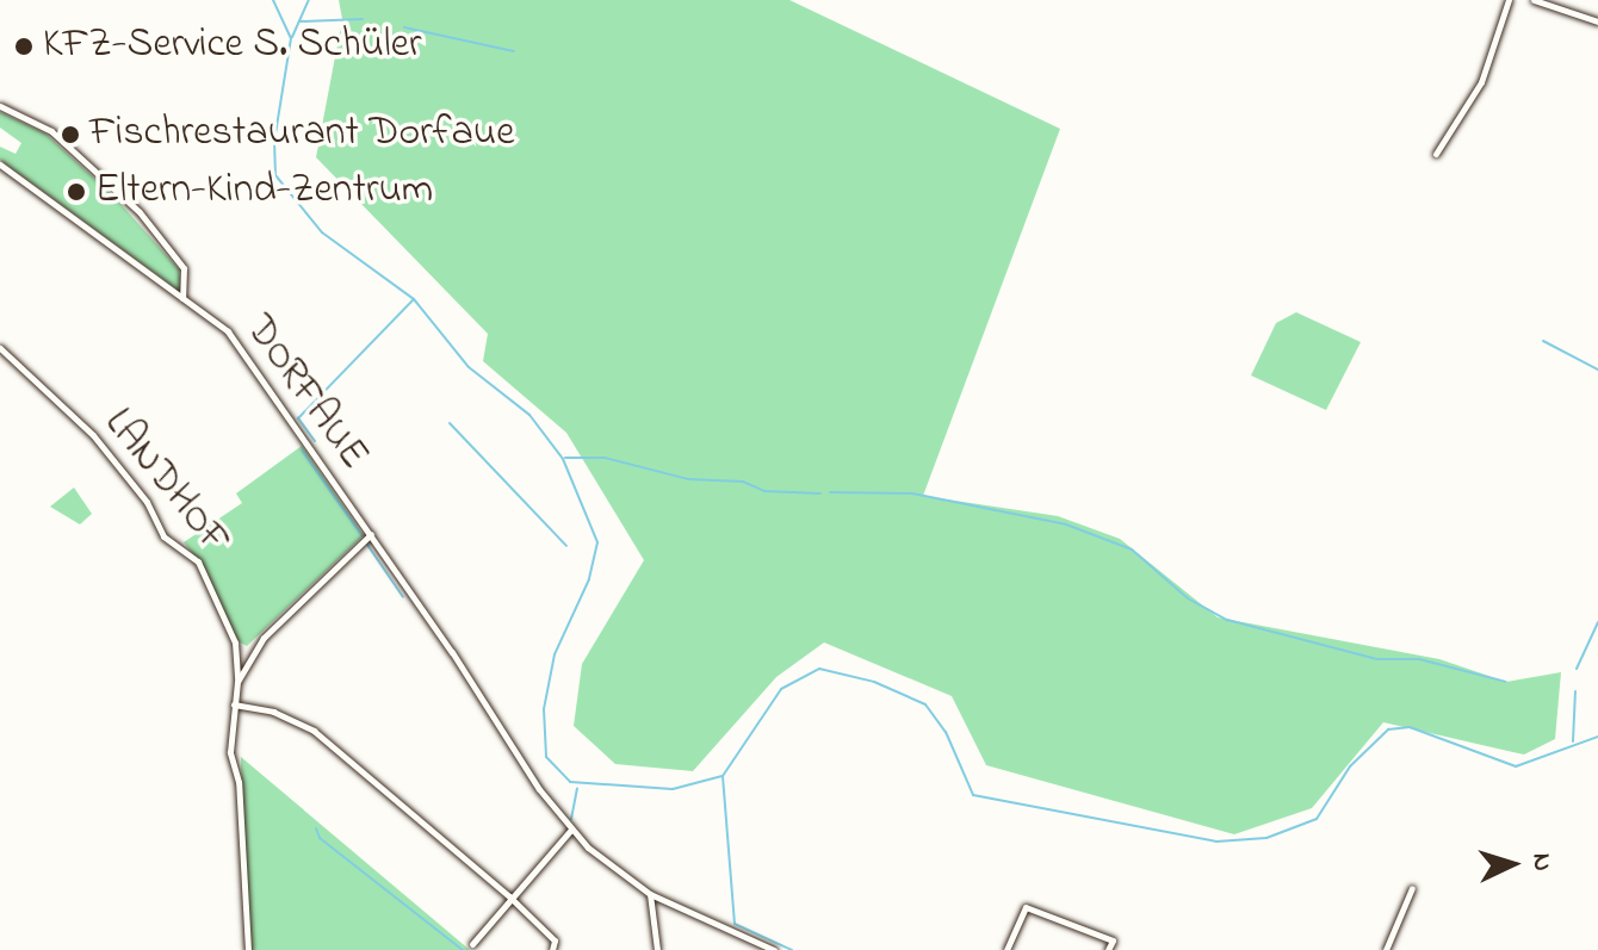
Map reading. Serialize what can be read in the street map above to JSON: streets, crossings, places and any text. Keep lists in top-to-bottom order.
{
  "streets": {
    "street": ["DORFAUE", "LANDHOF"]
  },
  "places": ["KFZ-Service S. Schüler", "Fischrestaurant Dorfaue", "Eltern-Kind-Zentrum"],
  "north": "right"
}
